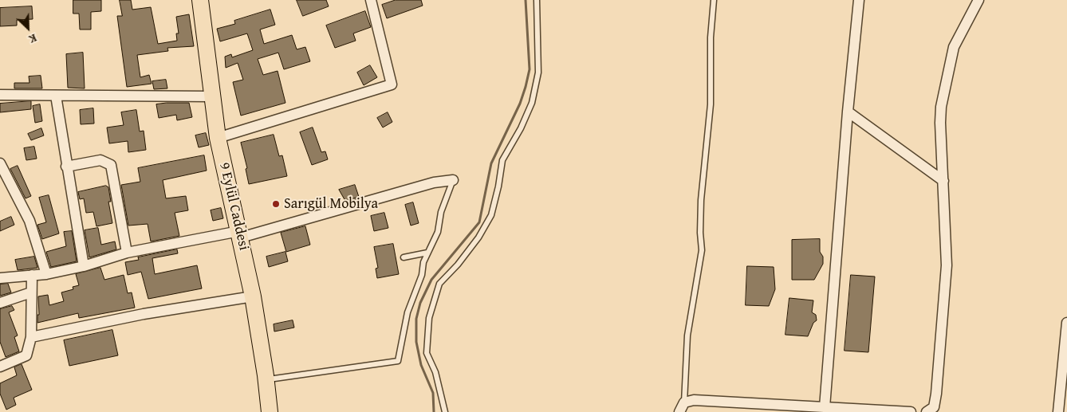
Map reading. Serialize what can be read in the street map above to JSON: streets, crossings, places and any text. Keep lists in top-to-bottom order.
{
  "streets": {
    "main road": ["9 Eylül Caddesi"]
  },
  "places": ["Sarıgül Mobilya"],
  "north": "bottom right"
}
